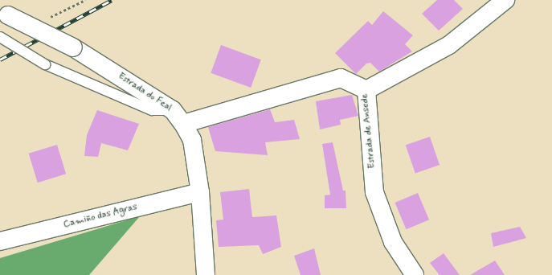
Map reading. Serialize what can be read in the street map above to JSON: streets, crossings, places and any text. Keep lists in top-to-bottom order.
{
  "streets": {
    "street": ["Estrada do Feal", "Estrada de Ansede", "Camiño das Agras"]
  },
  "crossings": [
    ["Estrada do Feal", "Estrada de Ansede"],
    ["Estrada do Feal", "Camiño das Agras"]
  ]
}
